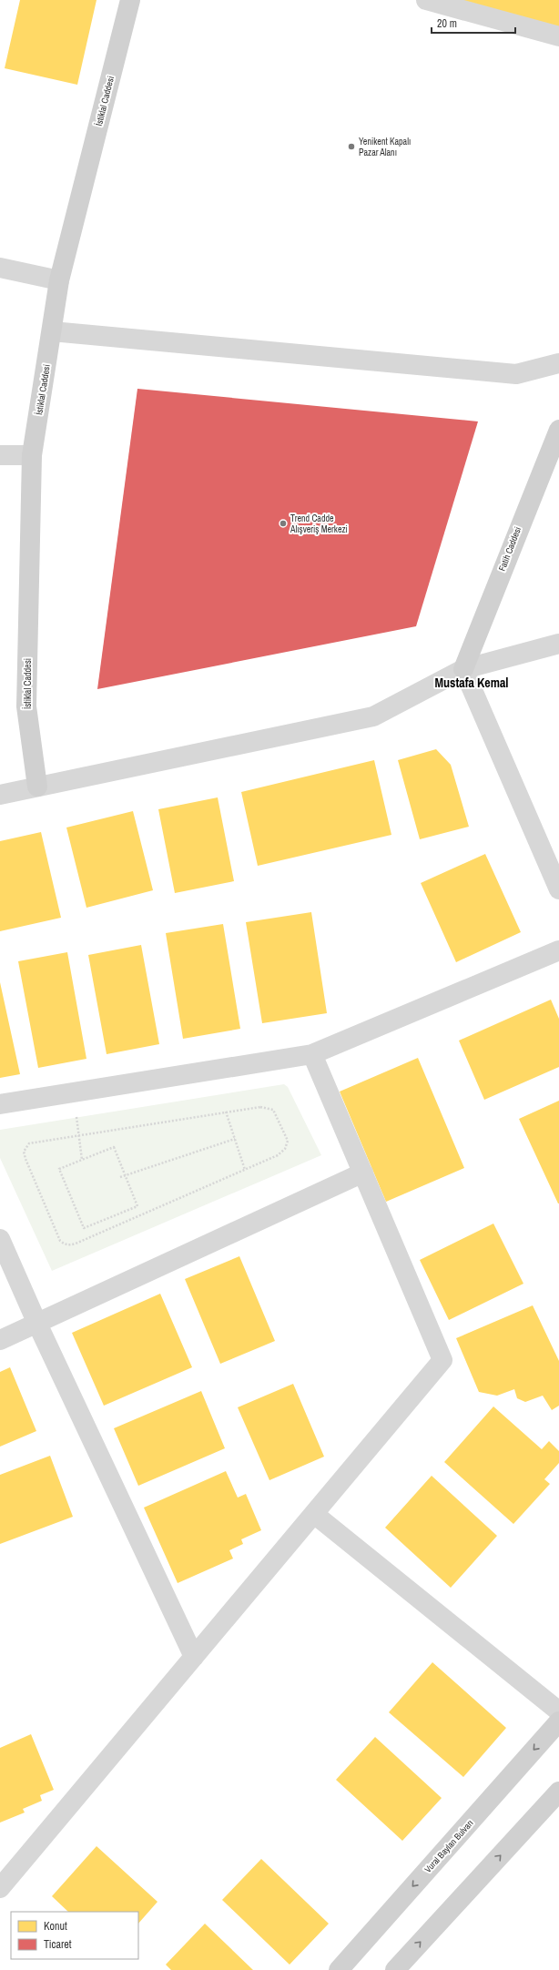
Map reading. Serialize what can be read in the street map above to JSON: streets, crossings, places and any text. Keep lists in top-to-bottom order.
{
  "streets": {
    "street": ["İstiklal Caddesi", "Fatih Caddesi", "Vural Baylan Bulvarı"]
  },
  "districts": ["Mustafa Kemal"],
  "places": ["Yenikent Kapalı Pazar Alanı", "Trend Cadde Alışveriş Merkezi"],
  "legend": ["Konut", "Ticaret"],
  "scale_bar": "20 m"
}
